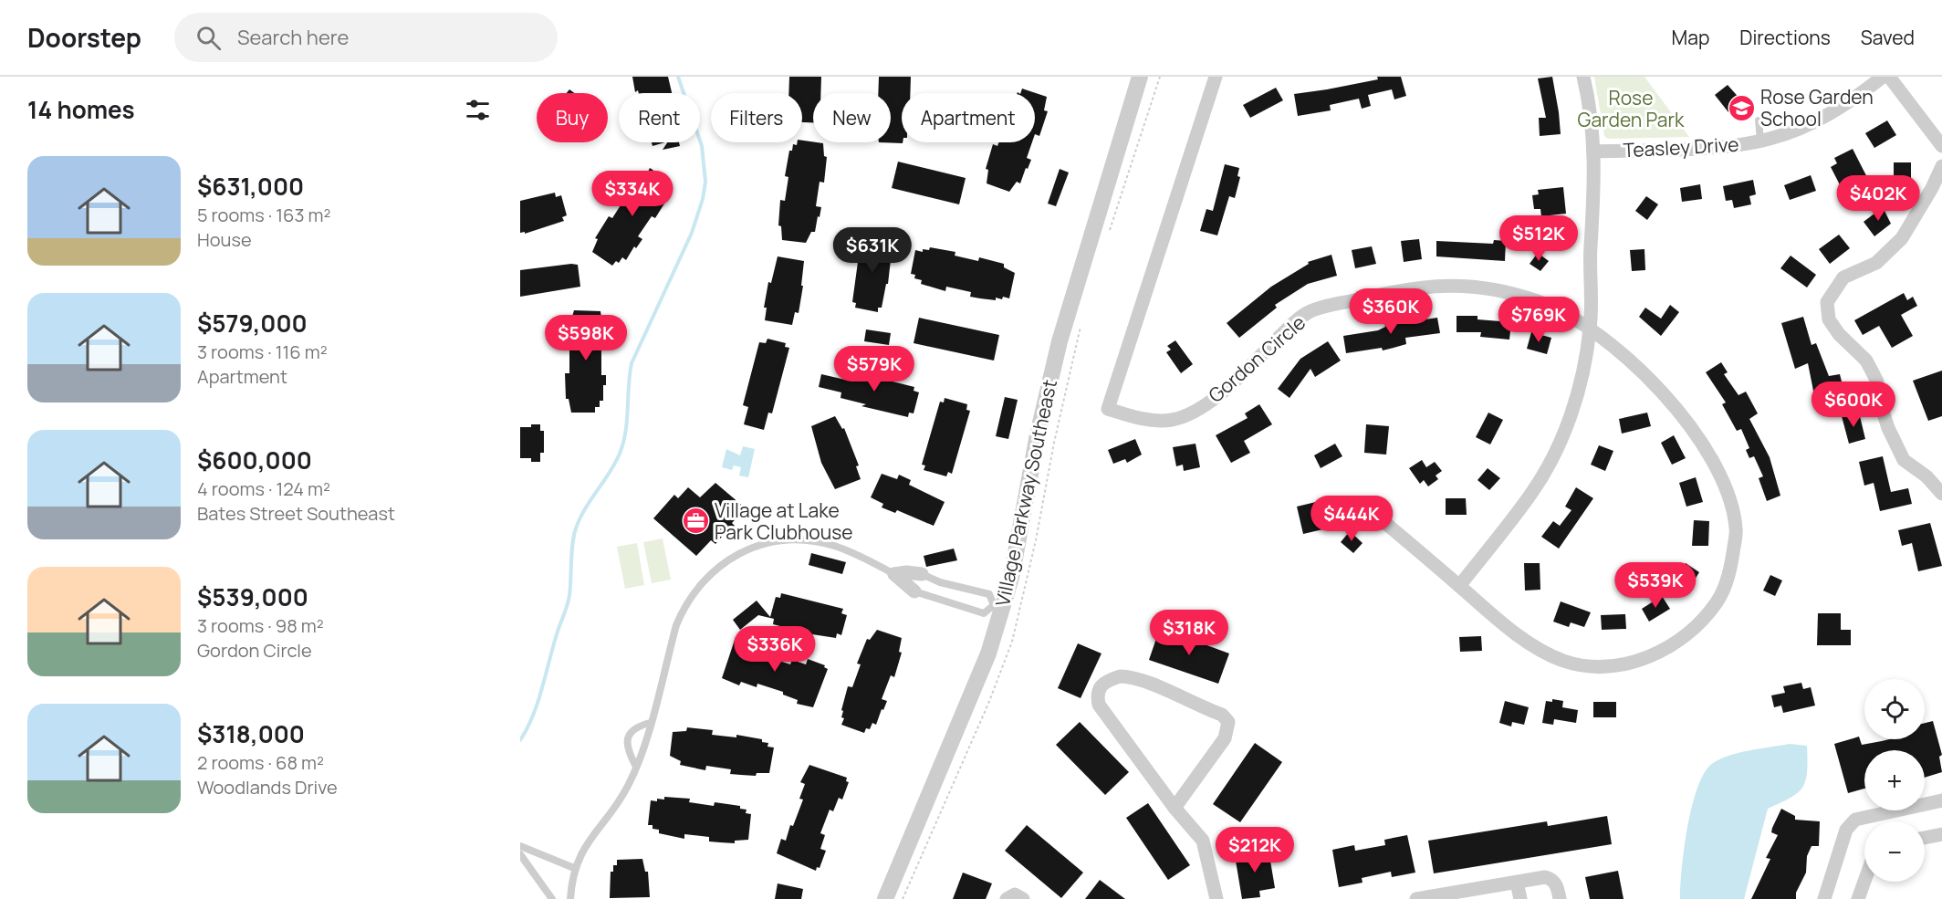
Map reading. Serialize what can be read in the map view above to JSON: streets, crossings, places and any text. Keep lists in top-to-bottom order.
{
  "streets": {
    "street": ["Teasley Drive", "Gordon Circle", "Village Parkway Southeast"]
  },
  "parks": ["Rose Garden Park"],
  "places": {
    "school or university": ["Rose Garden School"],
    "office": ["Village at Lake Park Clubhouse"]
  },
  "page": {
    "header": "Doorstep",
    "search": "Search here",
    "nav": ["Map", "Directions", "Saved"],
    "heading": "14 homes",
    "chip": [
      "Buy",
      "Rent",
      "Filters",
      "New",
      "Apartment"
    ],
    "list": [
      {
        "name": "$631,000",
        "note": "5 rooms · 163 m² · House"
      },
      {
        "name": "$579,000",
        "note": "3 rooms · 116 m² · Apartment"
      },
      {
        "name": "$600,000",
        "note": "4 rooms · 124 m² · Bates Street Southeast"
      },
      {
        "name": "$539,000",
        "note": "3 rooms · 98 m² · Gordon Circle"
      },
      {
        "name": "$318,000",
        "note": "2 rooms · 68 m² · Woodlands Drive"
      }
    ],
    "price": [
      "$334K",
      "$402K",
      "$512K",
      "$631K",
      "$360K",
      "$769K",
      "$598K",
      "$579K",
      "$600K",
      "$444K",
      "$539K",
      "$318K",
      "$336K",
      "$212K"
    ],
    "map_buttons": ["+", "−"]
  }
}
